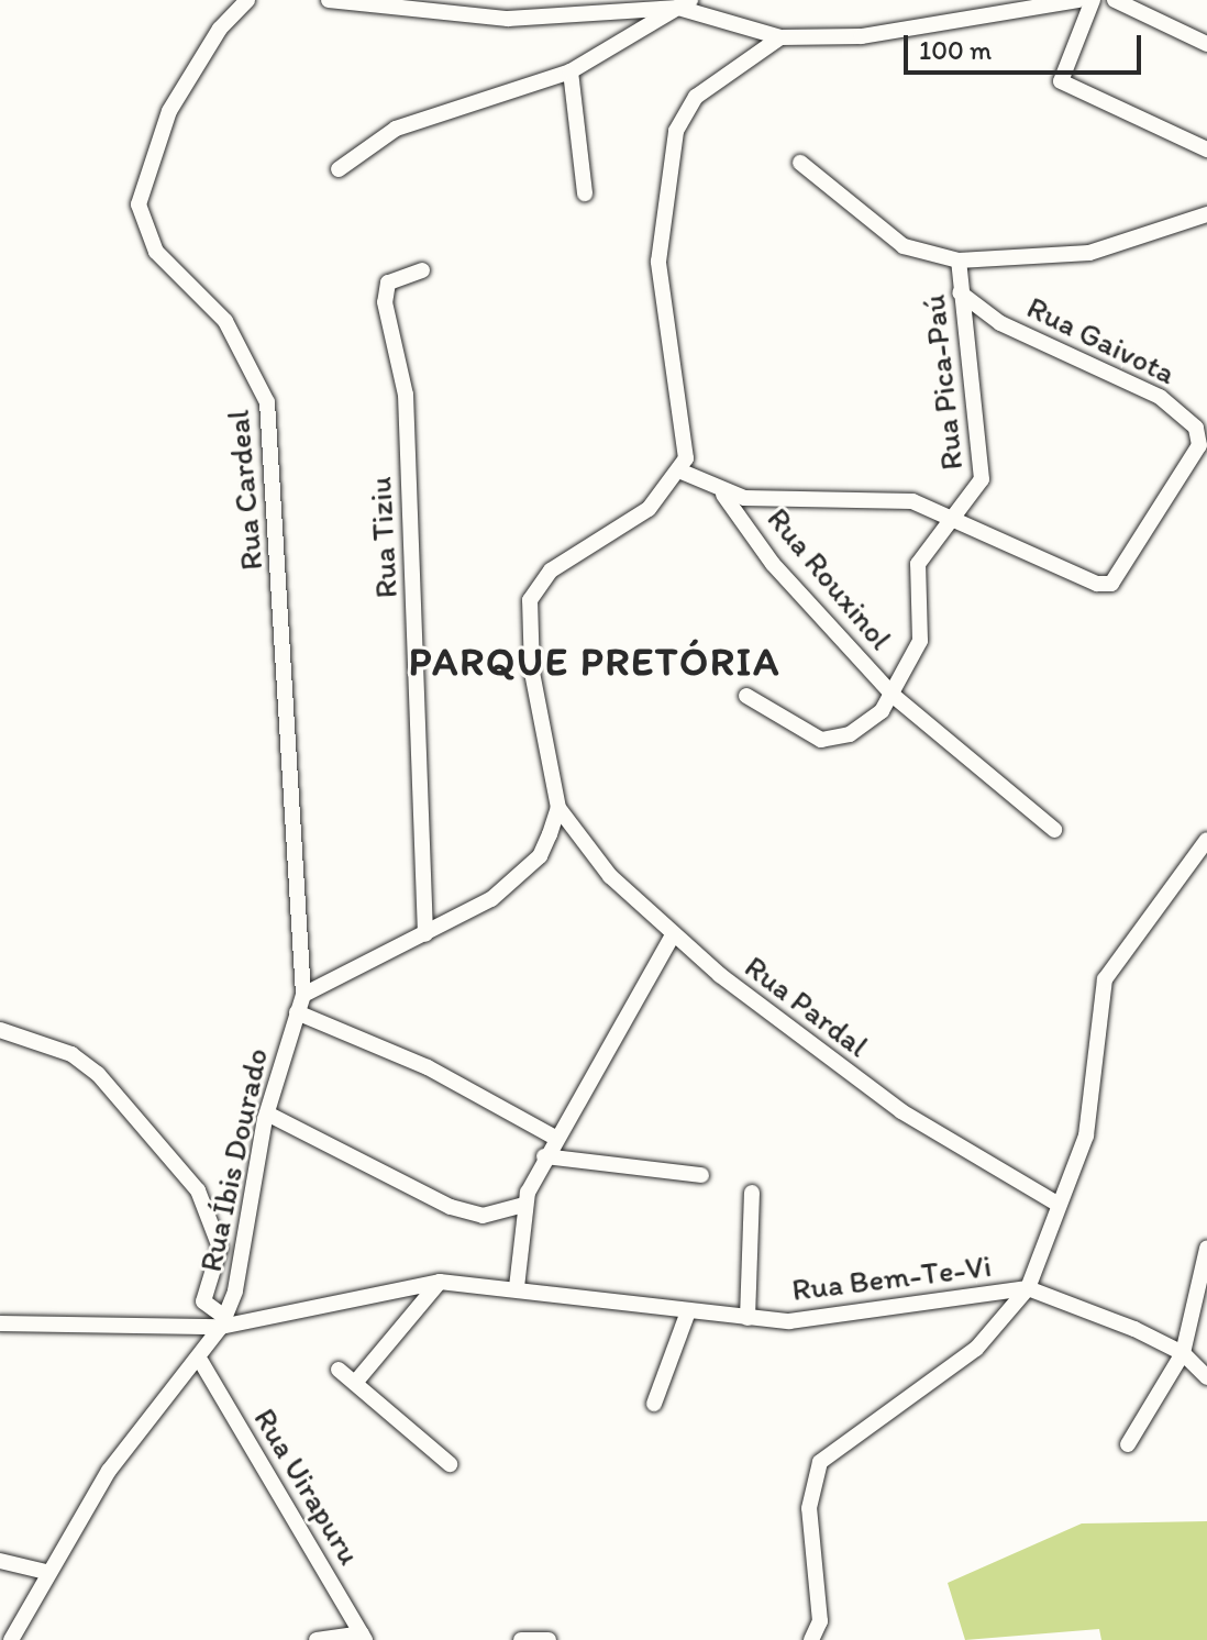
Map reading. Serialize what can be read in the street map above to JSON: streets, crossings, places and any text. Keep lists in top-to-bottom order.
{
  "streets": {
    "street": [
      "Rua Gaivota",
      "Rua Pica-Paú",
      "Rua Cardeal",
      "Rua Tiziu",
      "Rua Rouxinol",
      "Rua Pardal",
      "Rua Íbis Dourado",
      "Rua Bem-Te-Vi",
      "Rua Uirapuru"
    ]
  },
  "crossings": [
    ["Rua Gaivota", "Rua Pica-Paú"],
    ["Rua Pica-Paú", "Rua Rouxinol"],
    ["Rua Cardeal", "Rua Íbis Dourado"],
    ["Rua Pardal", "Rua Bem-Te-Vi"],
    ["Rua Íbis Dourado", "Rua Bem-Te-Vi"],
    ["Rua Íbis Dourado", "Rua Uirapuru"]
  ],
  "districts": ["PARQUE PRETÓRIA"],
  "scale_bar": "100 m"
}
